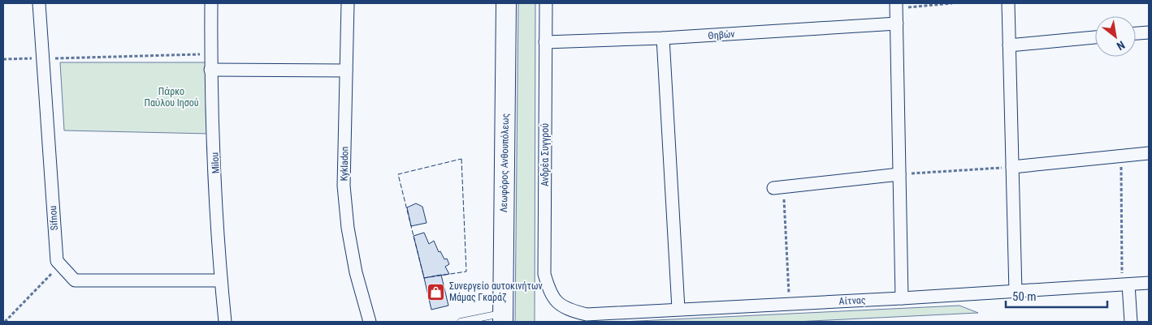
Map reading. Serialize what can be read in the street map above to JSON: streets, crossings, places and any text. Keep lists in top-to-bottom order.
{
  "streets": {
    "main road": ["Λεωφόρος Ανθουπόλεως"],
    "street": [
      "Θηβών",
      "Ανδρέα Συγγρού",
      "Milou",
      "Kykladon",
      "Sifnou",
      "Αίτνας"
    ]
  },
  "crossings": [
    ["Θηβών", "Ανδρέα Συγγρού"],
    ["Ανδρέα Συγγρού", "Αίτνας"],
    ["Milou", "Sifnou"]
  ],
  "parks": ["Πἀρκο Παὐλου Ιησού"],
  "places": {
    "shop": ["Συνεργείο αυτοκινήτων Μάμας Γκαράζ"]
  },
  "scale_bar": "50 m",
  "north": "bottom right"
}
